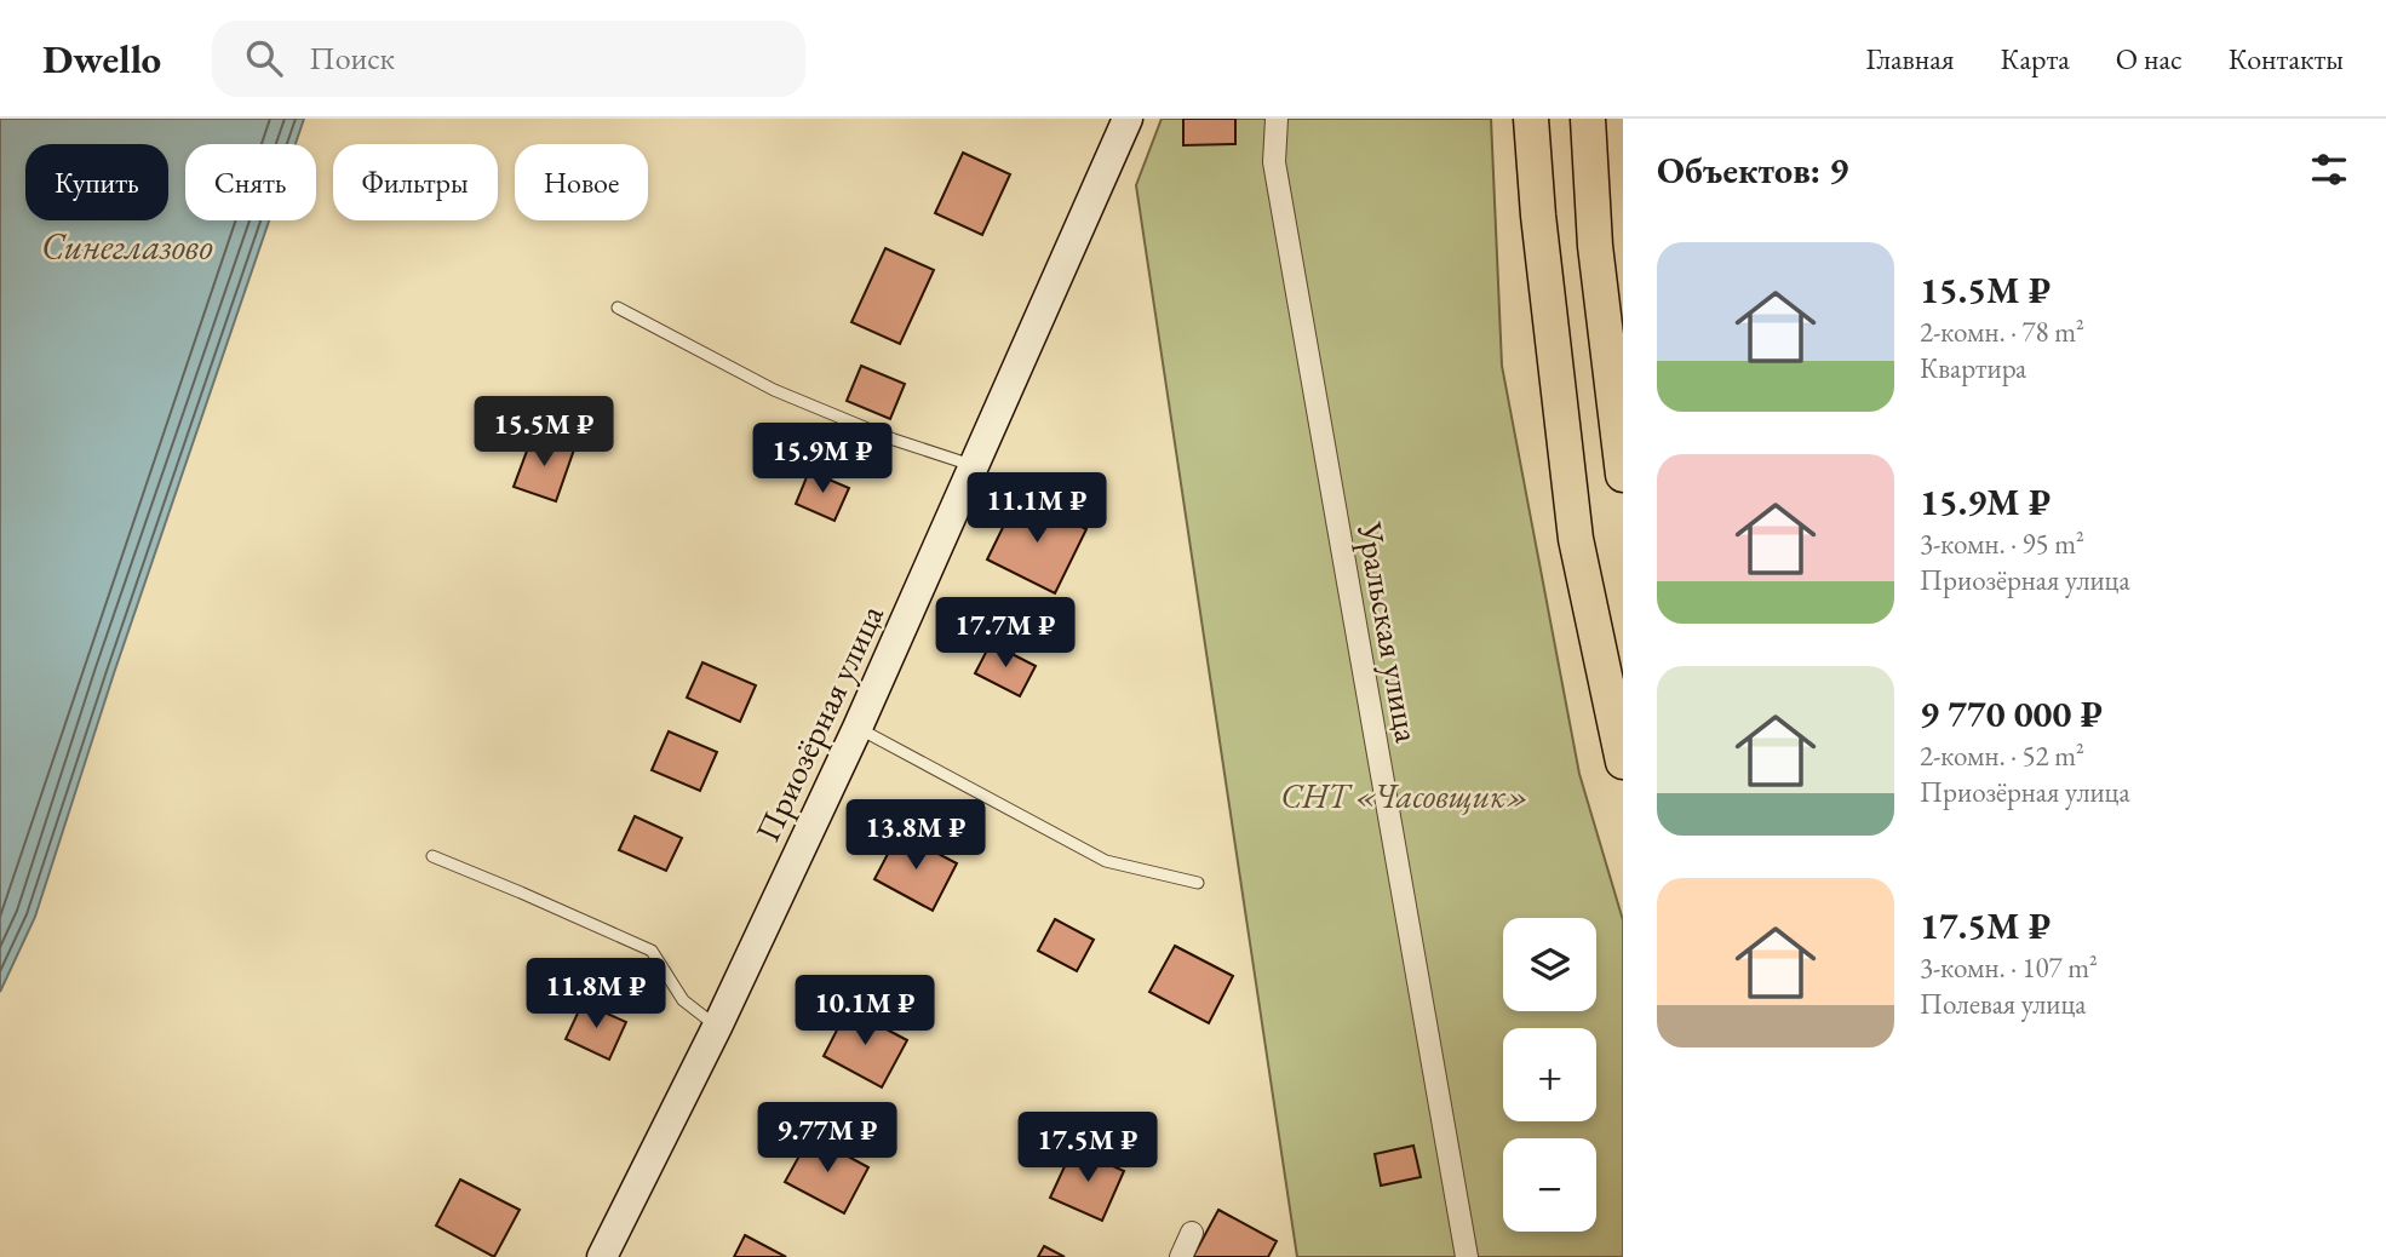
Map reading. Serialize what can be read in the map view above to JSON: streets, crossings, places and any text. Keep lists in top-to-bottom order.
{
  "streets": {
    "street": ["Уральская улица", "Приозёрная улица"]
  },
  "water": ["Синеглазово"],
  "parks": ["СНТ «Часовщик»"],
  "page": {
    "header": "Dwello",
    "search": "Поиск",
    "nav": [
      "Главная",
      "Карта",
      "О нас",
      "Контакты"
    ],
    "heading": "Объектов: 9",
    "chip": [
      "Купить",
      "Снять",
      "Фильтры",
      "Новое"
    ],
    "list": [
      {
        "name": "15.5M ₽",
        "note": "2-комн. · 78 m² · Квартира"
      },
      {
        "name": "15.9M ₽",
        "note": "3-комн. · 95 m² · Приозёрная улица"
      },
      {
        "name": "9 770 000 ₽",
        "note": "2-комн. · 52 m² · Приозёрная улица"
      },
      {
        "name": "17.5M ₽",
        "note": "3-комн. · 107 m² · Полевая улица"
      }
    ],
    "price": [
      "15.5M ₽",
      "15.9M ₽",
      "11.1M ₽",
      "17.7M ₽",
      "13.8M ₽",
      "11.8M ₽",
      "10.1M ₽",
      "9.77M ₽",
      "17.5M ₽"
    ],
    "map_buttons": ["+", "−"]
  }
}
